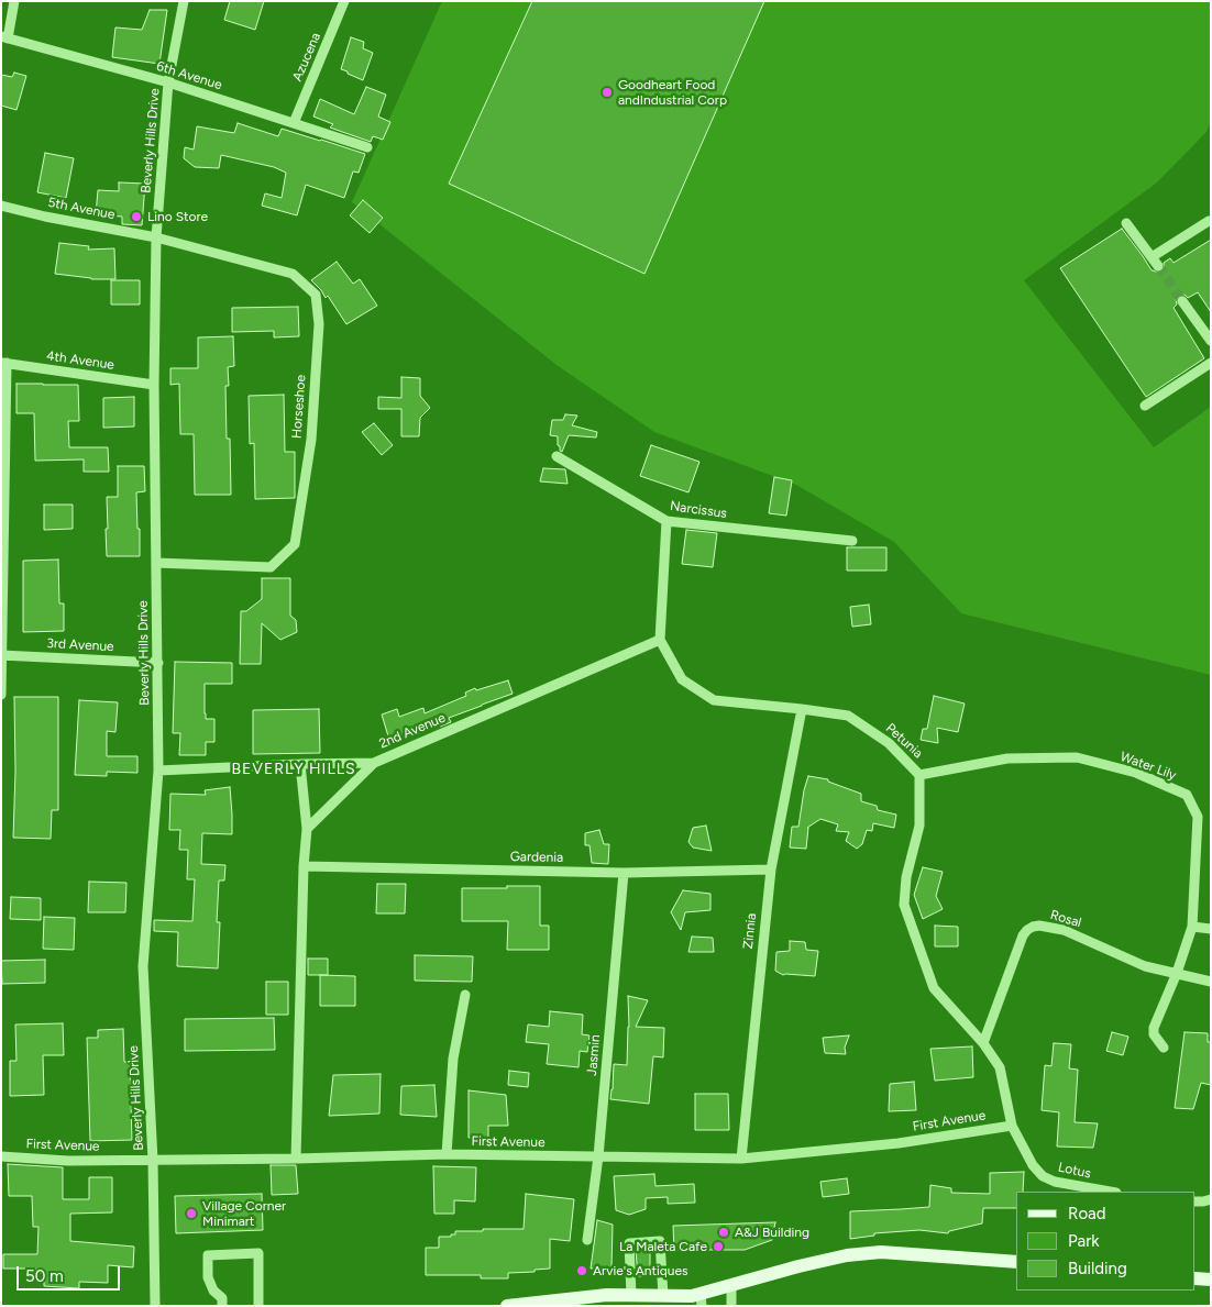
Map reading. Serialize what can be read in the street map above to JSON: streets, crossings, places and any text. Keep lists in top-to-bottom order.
{
  "streets": {
    "street": [
      "Azucena",
      "6th Avenue",
      "Beverly Hills Drive",
      "5th Avenue",
      "4th Avenue",
      "Horseshoe",
      "Narcissus",
      "3rd Avenue",
      "2nd Avenue",
      "Petunia",
      "Water Lily",
      "Gardenia",
      "Rosal",
      "Zinnia",
      "Jasmin",
      "First Avenue",
      "Lotus"
    ]
  },
  "crossings": [
    ["Azucena", "6th Avenue"],
    ["6th Avenue", "Beverly Hills Drive"],
    ["Beverly Hills Drive", "5th Avenue"],
    ["Beverly Hills Drive", "4th Avenue"],
    ["Beverly Hills Drive", "Horseshoe"],
    ["Beverly Hills Drive", "3rd Avenue"],
    ["Beverly Hills Drive", "2nd Avenue"],
    ["Beverly Hills Drive", "First Avenue"],
    ["5th Avenue", "Horseshoe"],
    ["2nd Avenue", "Petunia"],
    ["Petunia", "Water Lily"],
    ["Petunia", "Rosal"],
    ["Petunia", "Zinnia"],
    ["Petunia", "First Avenue"],
    ["Petunia", "Lotus"],
    ["Water Lily", "Rosal"],
    ["Gardenia", "Zinnia"],
    ["Gardenia", "Jasmin"],
    ["Zinnia", "First Avenue"],
    ["Jasmin", "First Avenue"]
  ],
  "districts": ["BEVERLY HILLS"],
  "places": [
    "Goodheart Food andIndustrial Corp",
    "Lino Store",
    "Village Corner Minimart",
    "A&J Building",
    "La Maleta Cafe",
    "Arvie's Antiques"
  ],
  "legend": ["Road", "Park", "Building"],
  "scale_bar": "50 m"
}
